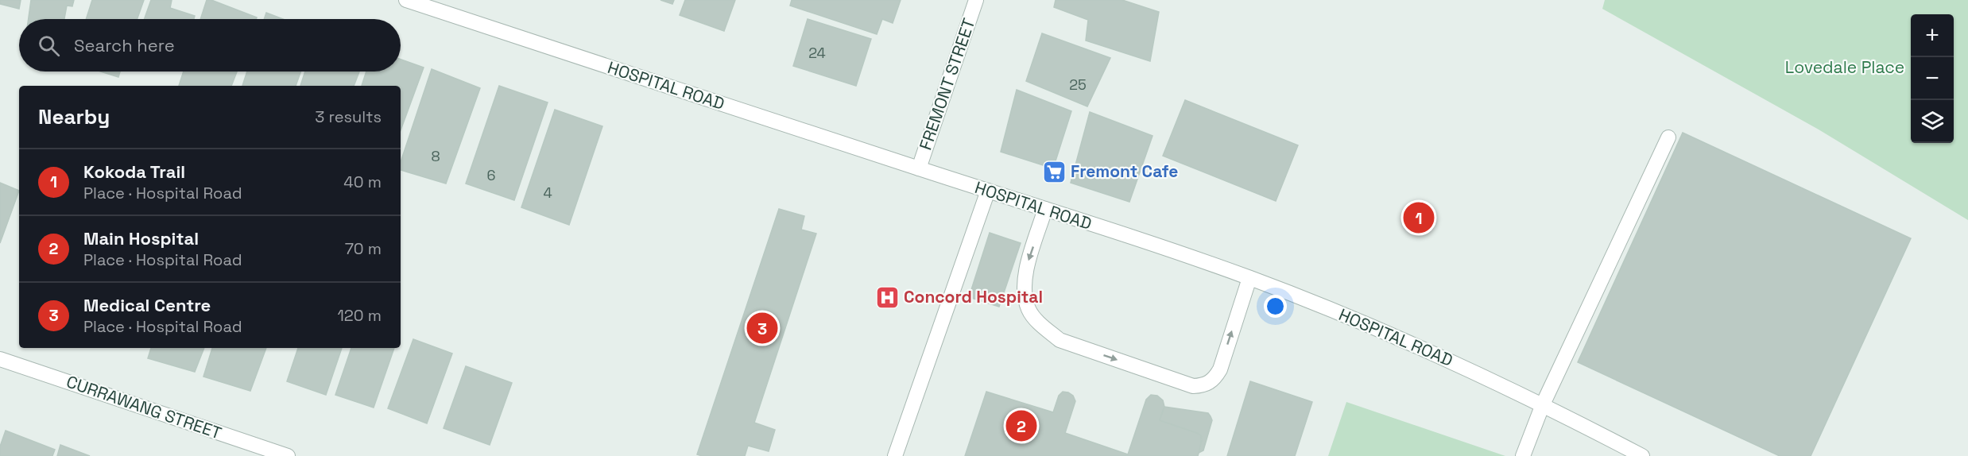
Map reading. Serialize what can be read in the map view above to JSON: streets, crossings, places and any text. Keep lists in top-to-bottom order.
{
  "streets": {
    "street": ["FREMONT STREET", "HOSPITAL ROAD", "CURRAWANG STREET"]
  },
  "crossings": [
    ["FREMONT STREET", "HOSPITAL ROAD"]
  ],
  "parks": ["Lovedale Place"],
  "places": {
    "supermarket": ["Fremont Cafe"],
    "hospital": ["Concord Hospital"]
  },
  "house_numbers": [
    "24",
    "25",
    "8",
    "6",
    "4"
  ],
  "page": {
    "map_buttons": ["+", "−"],
    "search": "Search here",
    "heading": ["Nearby", "3 results"],
    "list": [
      {
        "mark": "1",
        "name": "Kokoda Trail",
        "note": "Place · Hospital Road",
        "value": "40 m"
      },
      {
        "mark": "2",
        "name": "Main Hospital",
        "note": "Place · Hospital Road",
        "value": "70 m"
      },
      {
        "mark": "3",
        "name": "Medical Centre",
        "note": "Place · Hospital Road",
        "value": "120 m"
      }
    ],
    "pins": ["1", "3", "2"]
  }
}
